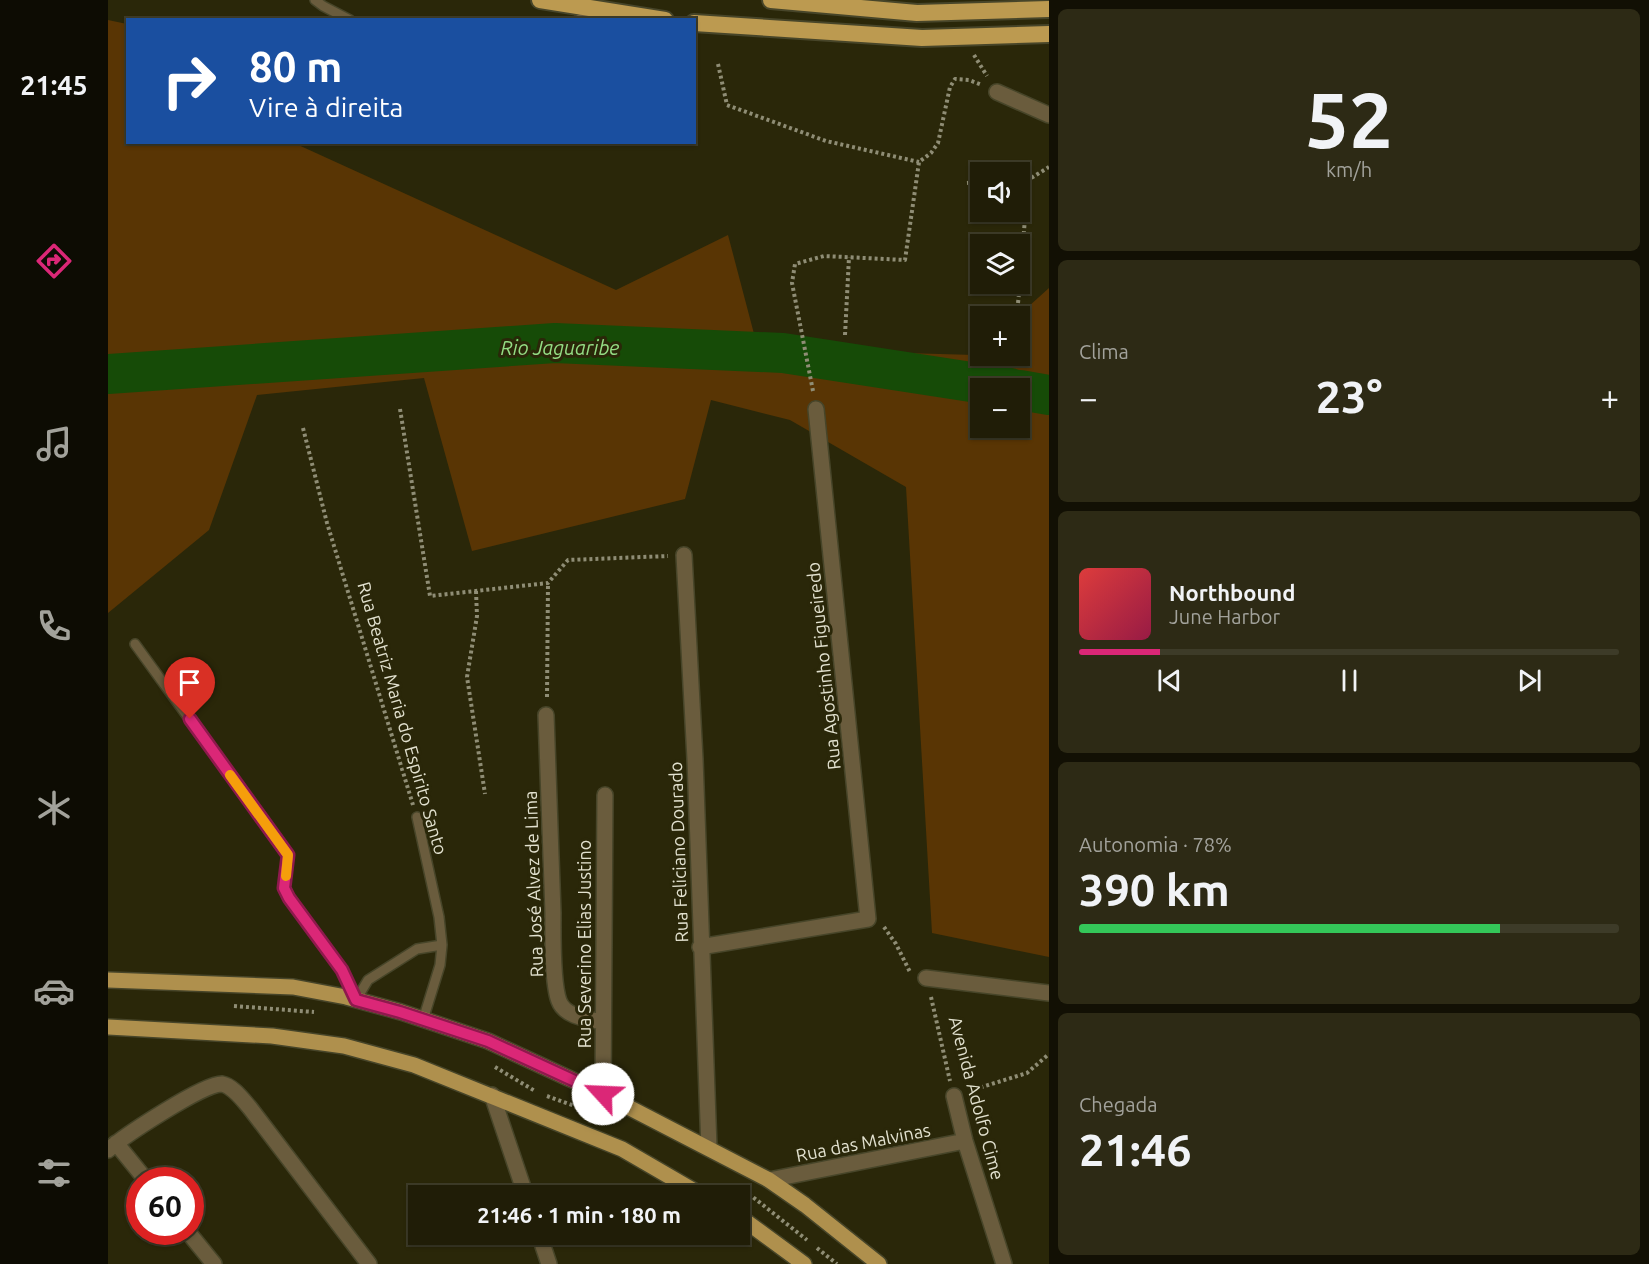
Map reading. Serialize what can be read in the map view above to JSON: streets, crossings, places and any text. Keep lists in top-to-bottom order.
{
  "streets": {
    "street": [
      "Rua Agostinho Figueiredo",
      "Rua Feliciano Dourado",
      "Rua José Alvez de Lima",
      "Rua Severino Elias Justino",
      "Avenida Adolfo Cime",
      "Rua das Malvinas"
    ],
    "lane": ["Rua Beatriz Maria do Espirito Santo"]
  },
  "crossings": [
    ["Rua José Alvez de Lima", "Rua Severino Elias Justino"],
    ["Avenida Adolfo Cime", "Rua das Malvinas"]
  ],
  "water": ["Rio Jaguaribe"],
  "page": {
    "tabs": "21:45",
    "tile": [
      ["52", "km/h"],
      "Clima",
      ["Autonomia · 78%", "390 km"],
      ["Chegada", "21:46"]
    ],
    "turn": ["80 m", "Vire à direita"],
    "map_buttons": ["+", "−"],
    "heat": ["−", "23°", "+"],
    "song": ["Northbound", "June Harbor"],
    "limit": "60",
    "trip": "21:46 · 1 min · 180 m"
  }
}
